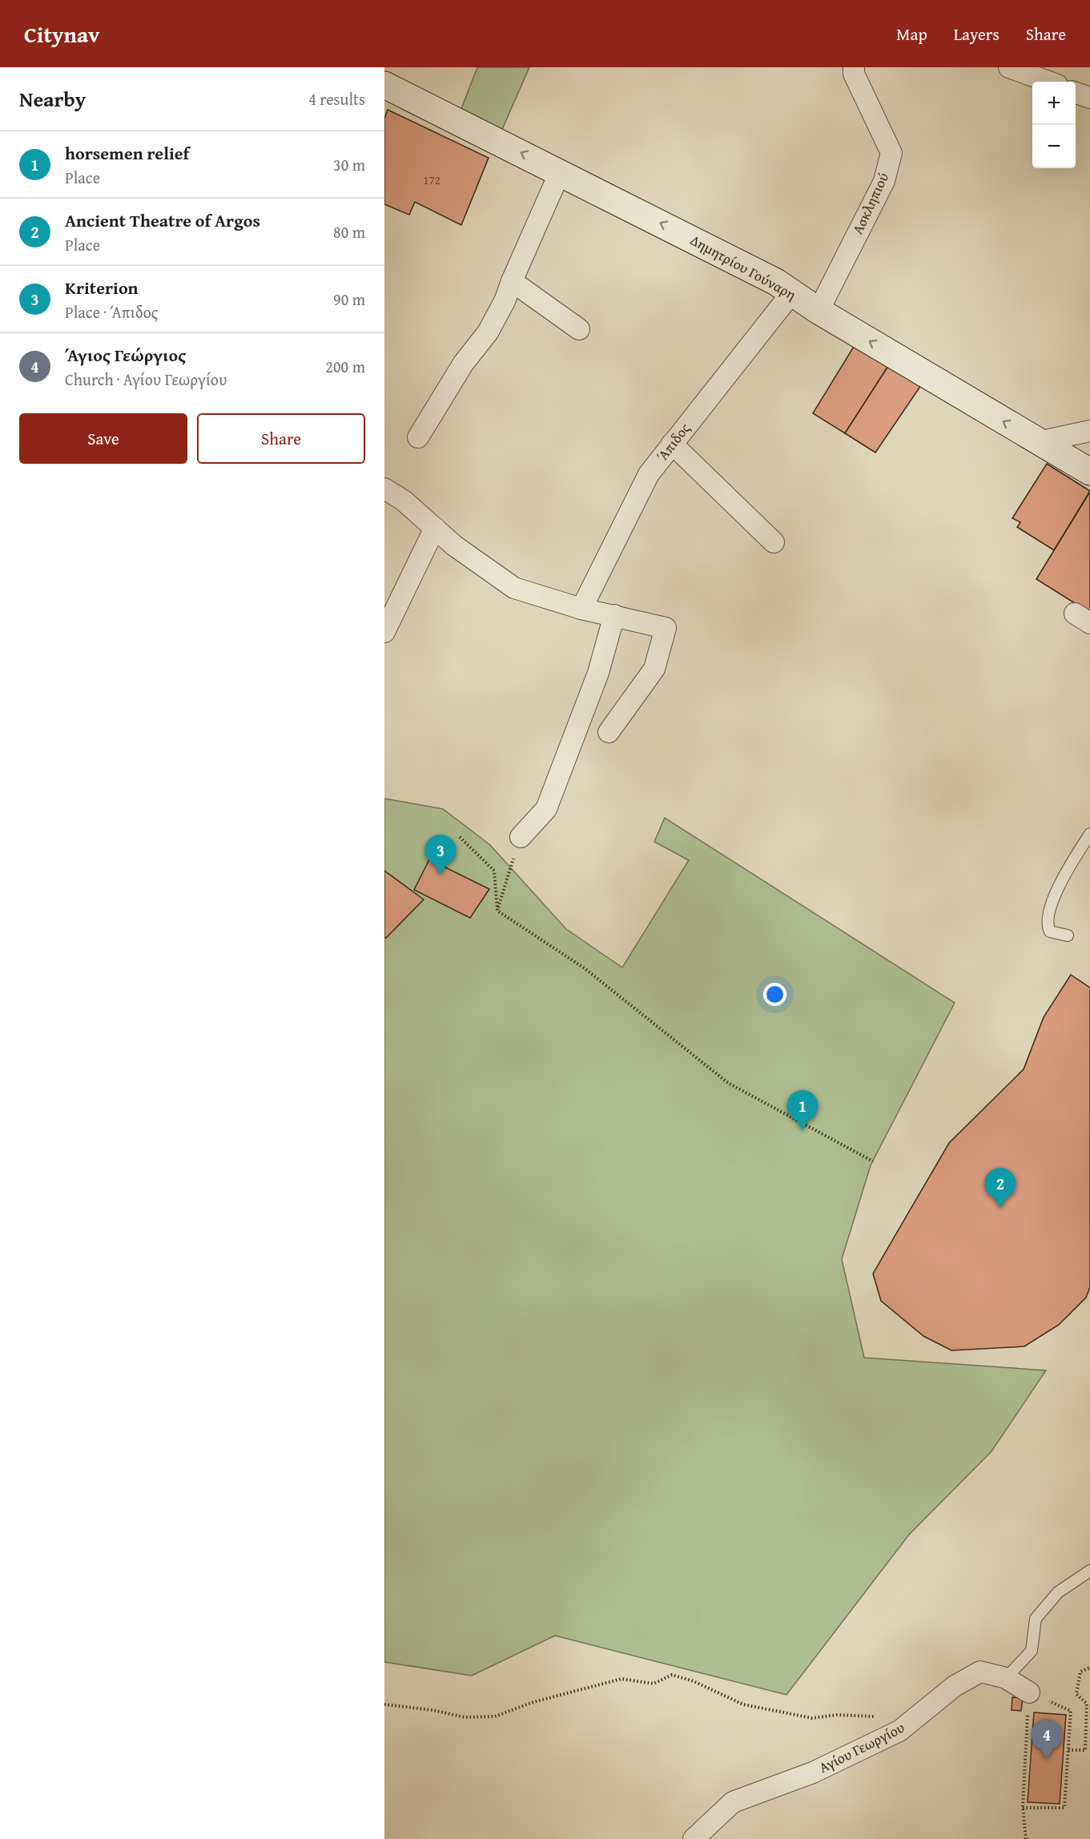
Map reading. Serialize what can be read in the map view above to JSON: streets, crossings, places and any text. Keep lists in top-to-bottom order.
{
  "streets": {
    "main road": ["Δημητρίου Γούναρη"],
    "street": ["Ασκληπιού", "Άπιδος", "Αγίου Γεωργίου"]
  },
  "crossings": [
    ["Ασκληπιού", "Δημητρίου Γούναρη"],
    ["Δημητρίου Γούναρη", "Άπιδος"]
  ],
  "one_way": ["Δημητρίου Γούναρη"],
  "house_numbers": ["172"],
  "page": {
    "header": "Citynav",
    "nav": ["Map", "Layers", "Share"],
    "heading": ["Nearby", "4 results"],
    "map_buttons": ["+", "−"],
    "list": [
      {
        "mark": "1",
        "name": "horsemen relief",
        "note": "Place",
        "value": "30 m"
      },
      {
        "mark": "2",
        "name": "Ancient Theatre of Argos",
        "note": "Place",
        "value": "80 m"
      },
      {
        "mark": "3",
        "name": "Kriterion",
        "note": "Place · Άπιδος",
        "value": "90 m"
      },
      {
        "mark": "4",
        "name": "Άγιος Γεώργιος",
        "note": "Church · Αγίου Γεωργίου",
        "value": "200 m"
      }
    ],
    "buttons": ["Save", "Share"],
    "pins": [
      "3",
      "1",
      "2",
      "4"
    ]
  }
}
